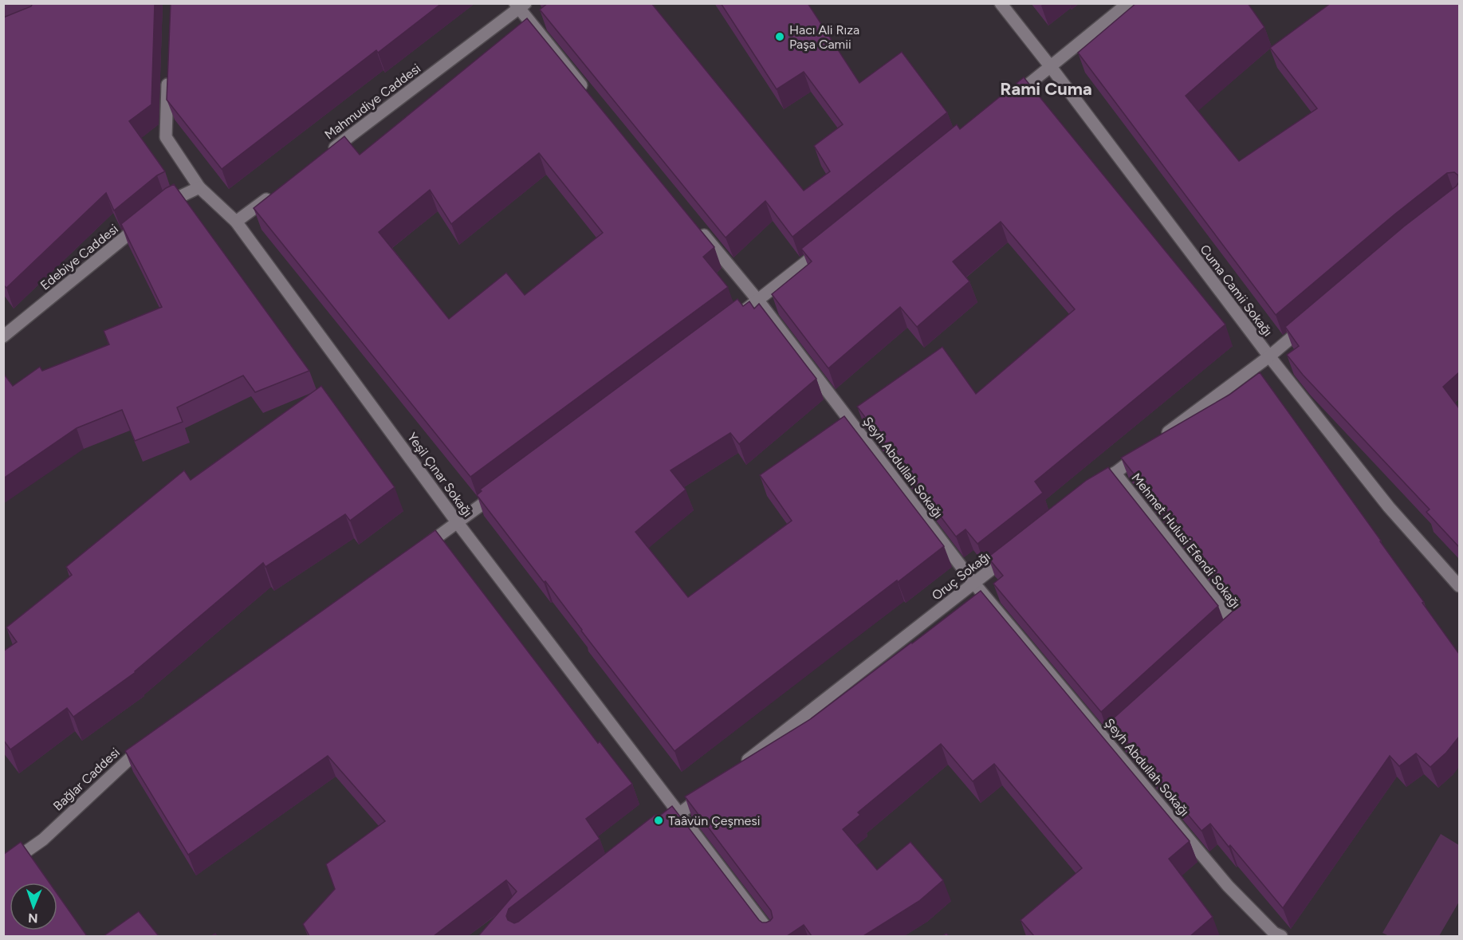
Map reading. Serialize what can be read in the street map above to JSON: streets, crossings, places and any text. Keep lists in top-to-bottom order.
{
  "streets": {
    "street": [
      "Mahmudiye Caddesi",
      "Edebiye Caddesi",
      "Cuma Camii Sokağı",
      "Şeyh Abdullah Sokağı",
      "Yeşil Çınar Sokağı",
      "Mehmet Hulusi Efendi Sokağı",
      "Oruç Sokağı",
      "Bağlar Caddesi"
    ]
  },
  "crossings": [
    ["Şeyh Abdullah Sokağı", "Oruç Sokağı"]
  ],
  "districts": ["Rami Cuma"],
  "places": ["Hacı Ali Rıza Paşa Camii", "Taâvün Çeşmesi"],
  "north": "bottom"
}
